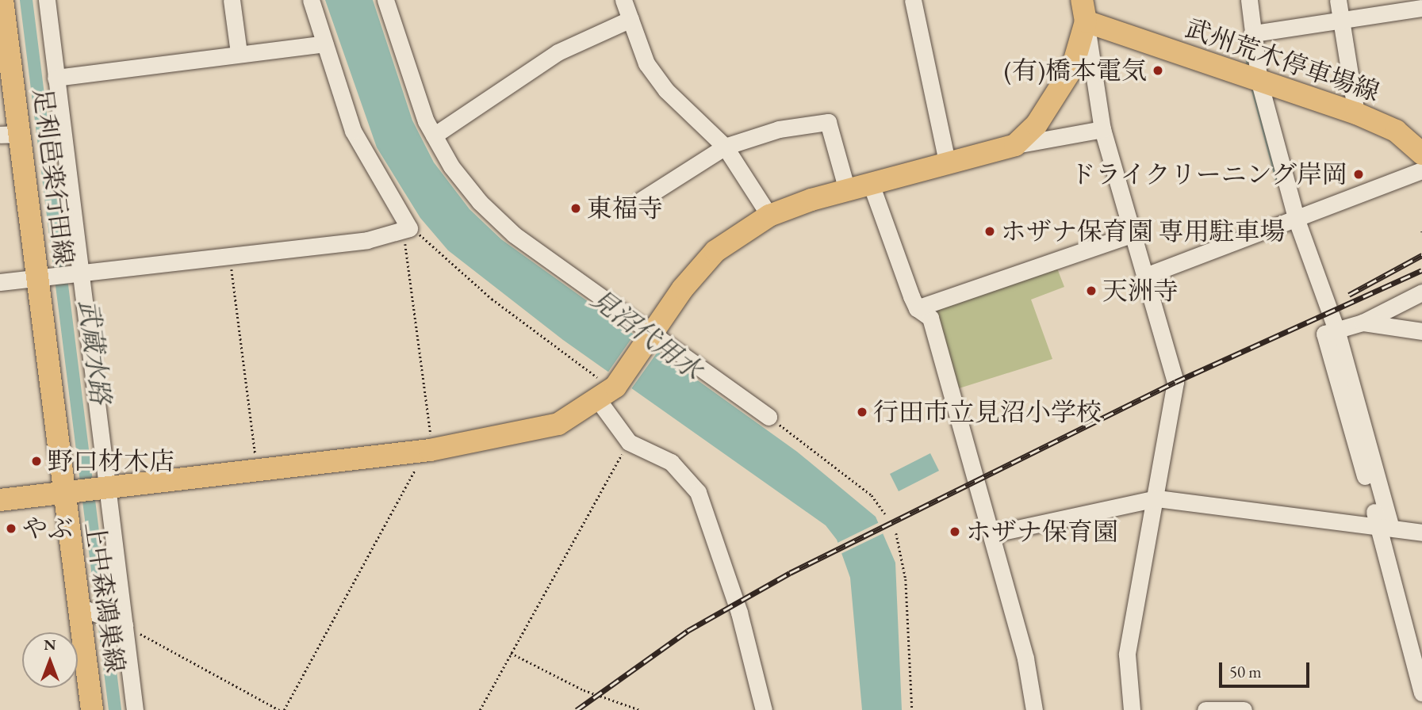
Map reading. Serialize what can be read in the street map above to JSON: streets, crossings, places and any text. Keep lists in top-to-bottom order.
{
  "streets": {
    "main road": ["武州荒木停車場線", "足利邑楽行田線", "上中森鴻巣線"]
  },
  "crossings": [
    ["足利邑楽行田線", "上中森鴻巣線"]
  ],
  "water": ["見沼代用水", "武蔵水路"],
  "places": [
    "(有)橋本電気",
    "ドライクリーニング岸岡",
    "東福寺",
    "ホザナ保育園 専用駐車場",
    "天洲寺",
    "行田市立見沼小学校",
    "野口材木店",
    "やぶ",
    "ホザナ保育園"
  ],
  "scale_bar": "50 m",
  "north": "top"
}
